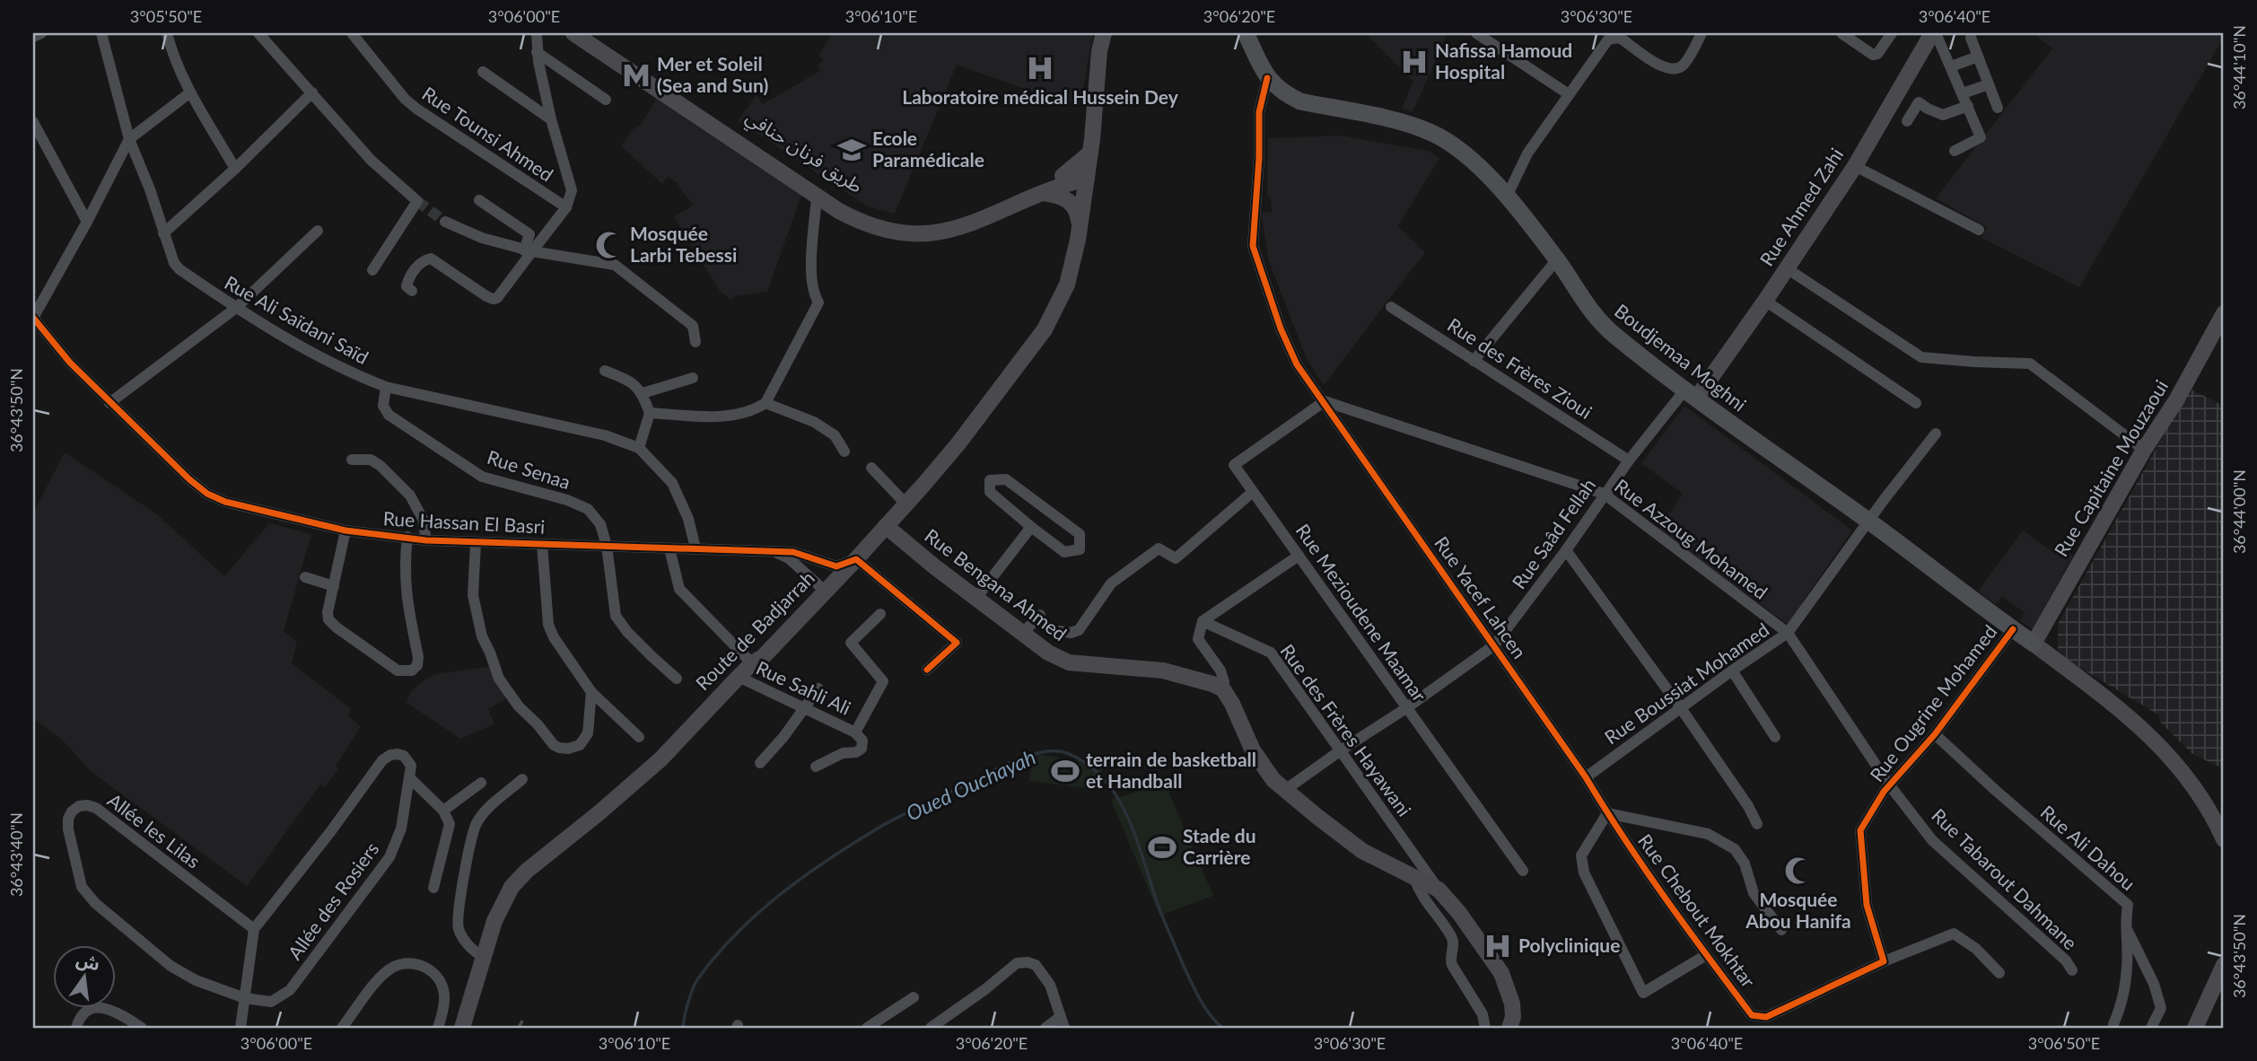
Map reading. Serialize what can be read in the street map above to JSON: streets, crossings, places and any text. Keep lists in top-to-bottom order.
{
  "streets": {
    "main road": [
      "طريق فرنان حنافي",
      "Rue Ahmed Zahi",
      "Boudjemaa Moghni",
      "Rue Capitaine Mouzaoui",
      "Rue Bengana Ahmed",
      "Route de Badjarrah"
    ],
    "street": [
      "Rue Tounsi Ahmed",
      "Rue Ali Saïdani Saïd",
      "Rue des Frères Zioui",
      "Rue Senaa",
      "Rue Hassan El Basri",
      "Rue Saâd Fellah",
      "Rue Azzoug Mohamed",
      "Rue Yacef Lahcen",
      "Rue Mezioudene Maamar",
      "Rue Boussiat Mohamed",
      "Rue Sahli Ali",
      "Rue Ougrine Mohamed",
      "Rue des Frères Hayawani",
      "Allée les Lilas",
      "Rue Ali Dahou",
      "Rue Tabarout Dahmane",
      "Allée des Rosiers",
      "Rue Chebout Mokhtar"
    ]
  },
  "crossings": [
    ["طريق فرنان حنافي", "Route de Badjarrah"],
    ["Rue Ahmed Zahi", "Boudjemaa Moghni"],
    ["Rue Ahmed Zahi", "Rue Saâd Fellah"],
    ["Rue Ali Saïdani Saïd", "Rue Senaa"],
    ["Rue Ali Saïdani Saïd", "Rue Hassan El Basri"],
    ["Boudjemaa Moghni", "Rue Capitaine Mouzaoui"],
    ["Boudjemaa Moghni", "Rue Saâd Fellah"],
    ["Boudjemaa Moghni", "Rue Yacef Lahcen"],
    ["Boudjemaa Moghni", "Rue Boussiat Mohamed"],
    ["Boudjemaa Moghni", "Rue Ougrine Mohamed"],
    ["Rue des Frères Zioui", "Rue Saâd Fellah"],
    ["Rue Senaa", "Rue Hassan El Basri"],
    ["Rue Hassan El Basri", "Route de Badjarrah"],
    ["Rue Saâd Fellah", "Rue Azzoug Mohamed"],
    ["Rue Saâd Fellah", "Rue Yacef Lahcen"],
    ["Rue Saâd Fellah", "Rue Mezioudene Maamar"],
    ["Rue Saâd Fellah", "Rue des Frères Hayawani"],
    ["Rue Azzoug Mohamed", "Rue Yacef Lahcen"],
    ["Rue Azzoug Mohamed", "Rue Mezioudene Maamar"],
    ["Rue Azzoug Mohamed", "Rue Boussiat Mohamed"],
    ["Rue Azzoug Mohamed", "Rue Ougrine Mohamed"],
    ["Rue Azzoug Mohamed", "Rue Tabarout Dahmane"],
    ["Rue Bengana Ahmed", "Route de Badjarrah"],
    ["Rue Yacef Lahcen", "Rue Mezioudene Maamar"],
    ["Rue Yacef Lahcen", "Rue Boussiat Mohamed"],
    ["Rue Yacef Lahcen", "Rue Chebout Mokhtar"],
    ["Route de Badjarrah", "Rue Sahli Ali"],
    ["Rue Ougrine Mohamed", "Rue Ali Dahou"],
    ["Rue Ougrine Mohamed", "Rue Tabarout Dahmane"],
    ["Rue Ougrine Mohamed", "Rue Chebout Mokhtar"],
    ["Allée les Lilas", "Allée des Rosiers"]
  ],
  "water": ["Oued Ouchayah"],
  "places": {
    "hospital": ["Nafissa Hamoud Hospital", "Laboratoire médical Hussein Dey", "Polyclinique"],
    "metro station": ["Mer et Soleil (Sea and Sun)"],
    "school or university": ["Ecole Paramédicale"],
    "mosque": ["Mosquée Larbi Tebessi", "Mosquée Abou Hanifa"],
    "sports": ["terrain de basketball et Handball", "Stade du Carrière"]
  },
  "north": "top",
  "coordinates": [
    "3°05'50\"E",
    "3°06'00\"E",
    "3°06'10\"E",
    "3°06'20\"E",
    "3°06'30\"E",
    "3°06'40\"E",
    "36°44'10\"N",
    "36°43'50\"N",
    "36°44'00\"N",
    "36°43'40\"N",
    "3°06'50\"E"
  ]
}
